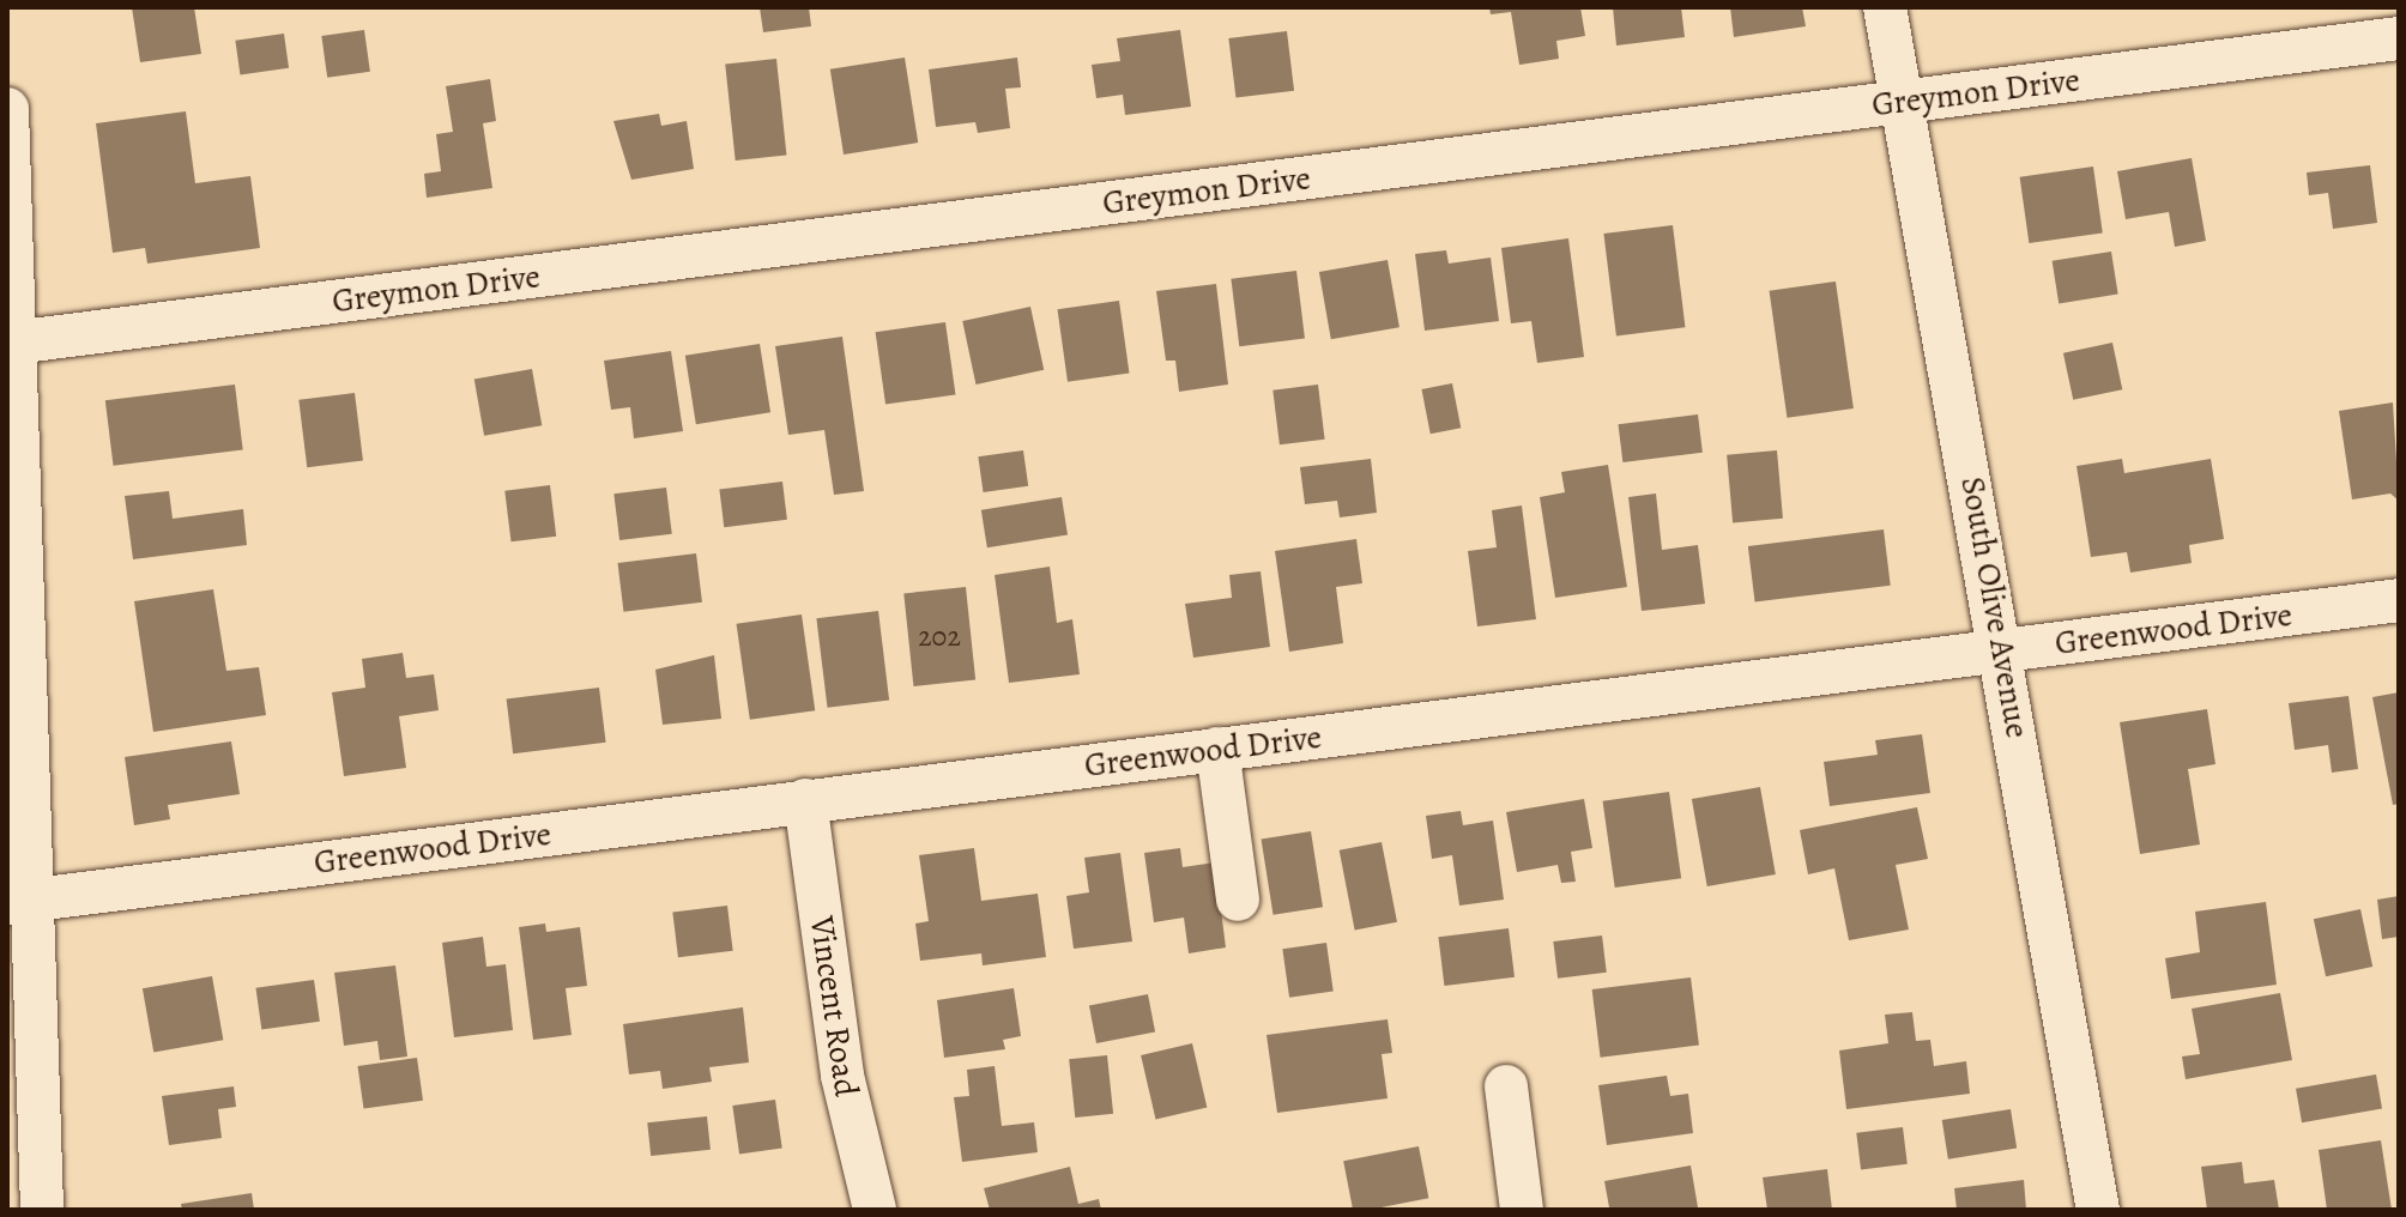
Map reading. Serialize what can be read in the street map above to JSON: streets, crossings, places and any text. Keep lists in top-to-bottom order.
{
  "streets": {
    "street": [
      "Greymon Drive",
      "South Olive Avenue",
      "Greenwood Drive",
      "Vincent Road"
    ]
  },
  "crossings": [
    ["Greymon Drive", "South Olive Avenue"],
    ["South Olive Avenue", "Greenwood Drive"],
    ["Greenwood Drive", "Vincent Road"]
  ],
  "house_numbers": ["202"]
}
